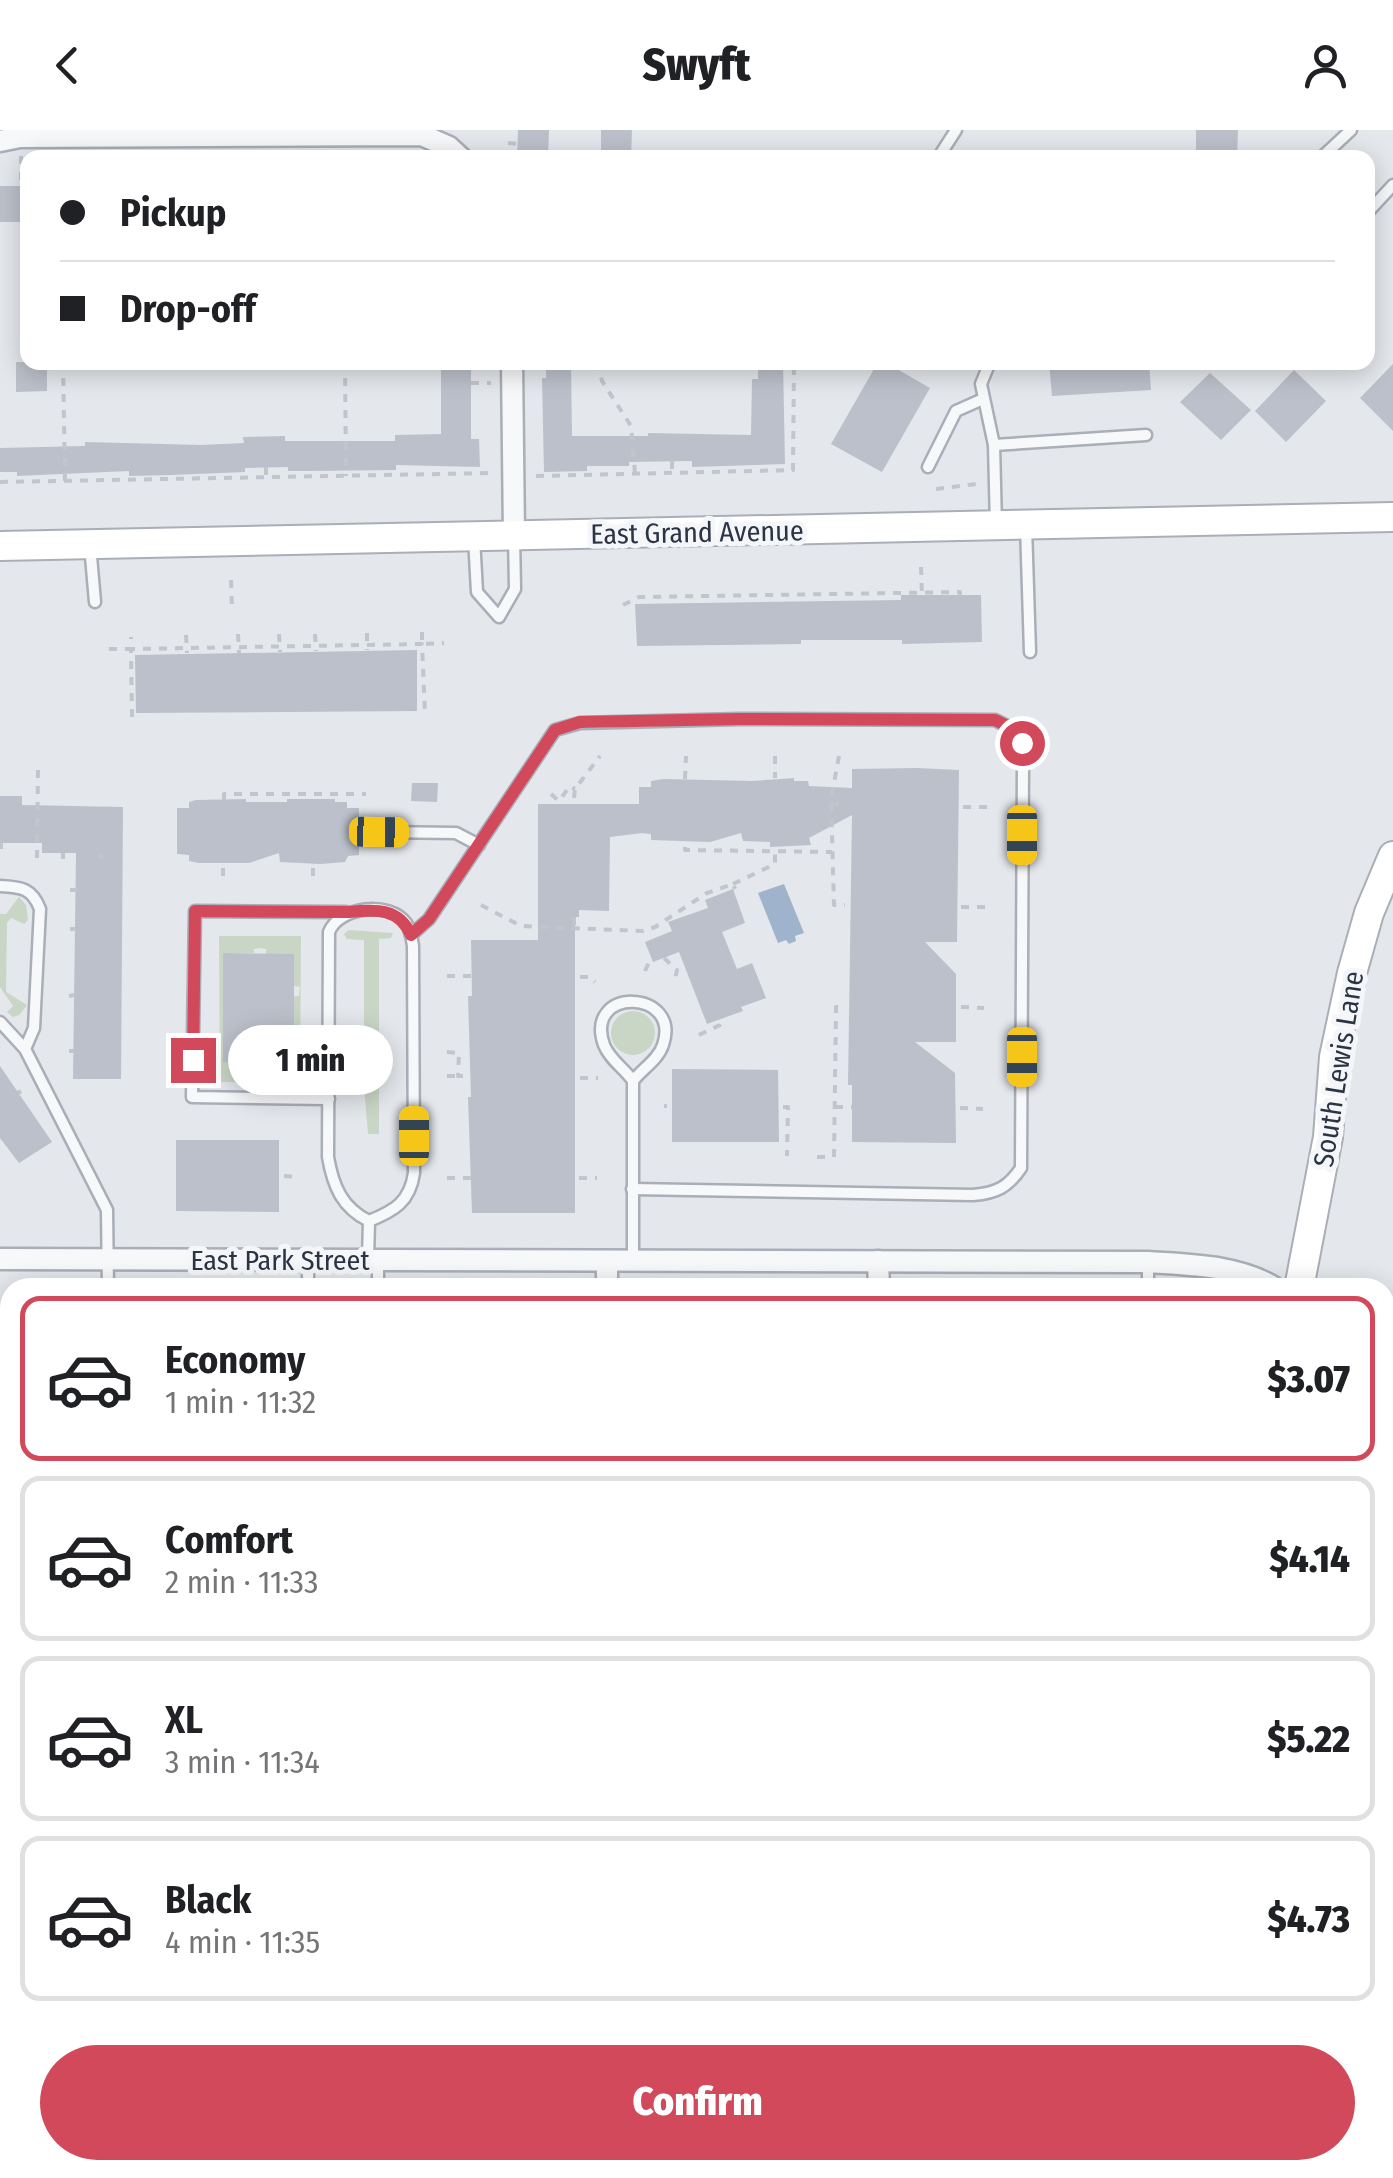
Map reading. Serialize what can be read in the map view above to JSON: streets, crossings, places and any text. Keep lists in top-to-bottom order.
{
  "streets": {
    "street": ["East Grand Avenue", "South Lewis Lane", "East Park Street"]
  },
  "page": {
    "header": "Swyft",
    "banner": ["Pickup", "Drop-off"],
    "bubble": "1 min",
    "list": [
      {
        "name": "Economy",
        "note": "1 min · 11:32",
        "value": "$3.07"
      },
      {
        "name": "Comfort",
        "note": "2 min · 11:33",
        "value": "$4.14"
      },
      {
        "name": "XL",
        "note": "3 min · 11:34",
        "value": "$5.22"
      },
      {
        "name": "Black",
        "note": "4 min · 11:35",
        "value": "$4.73"
      }
    ],
    "buttons": "Confirm"
  }
}
